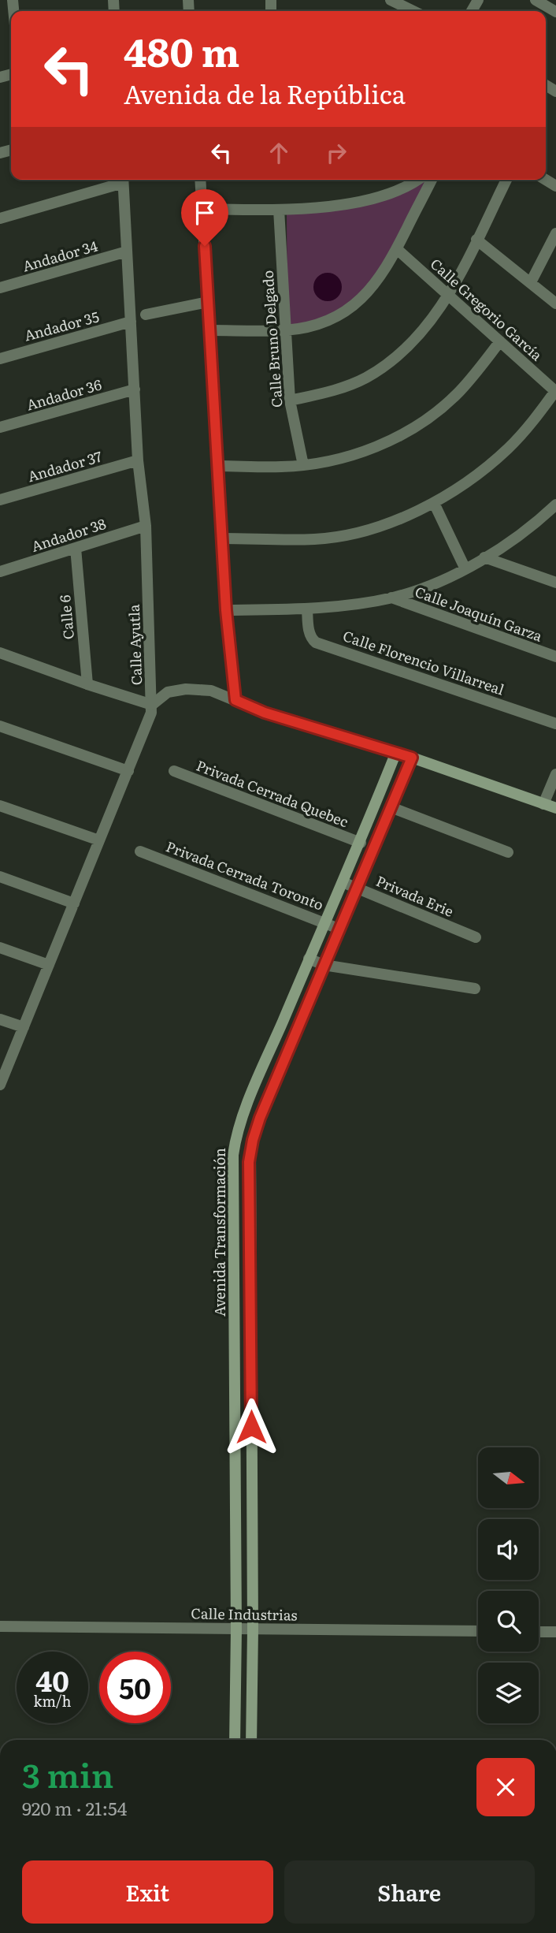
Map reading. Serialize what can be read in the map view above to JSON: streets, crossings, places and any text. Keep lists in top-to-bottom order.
{
  "streets": {
    "main road": ["Avenida Transformación"],
    "street": [
      "Andador 34",
      "Calle Gregorio García",
      "Andador 35",
      "Calle Bruno Delgado",
      "Andador 36",
      "Andador 37",
      "Andador 38",
      "Calle Joaquín Garza",
      "Calle 6",
      "Calle Ayutla",
      "Calle Florencio Villarreal",
      "Privada Cerrada Quebec",
      "Privada Cerrada Toronto",
      "Privada Erie",
      "Calle Industrias"
    ]
  },
  "crossings": [
    ["Andador 34", "Calle Ayutla"],
    ["Andador 35", "Calle Ayutla"],
    ["Andador 36", "Calle Ayutla"],
    ["Andador 37", "Calle Ayutla"],
    ["Andador 38", "Calle 6"],
    ["Andador 38", "Calle Ayutla"],
    ["Privada Cerrada Quebec", "Avenida Transformación"],
    ["Privada Cerrada Toronto", "Avenida Transformación"],
    ["Privada Erie", "Avenida Transformación"],
    ["Avenida Transformación", "Calle Industrias"]
  ],
  "north": "right",
  "page": {
    "turn": ["480 m", "Avenida de la República"],
    "speed": "40 km/h",
    "limit": "50",
    "heading": ["3 min", "920 m · 21:54"],
    "buttons": ["Exit", "Share"]
  }
}
